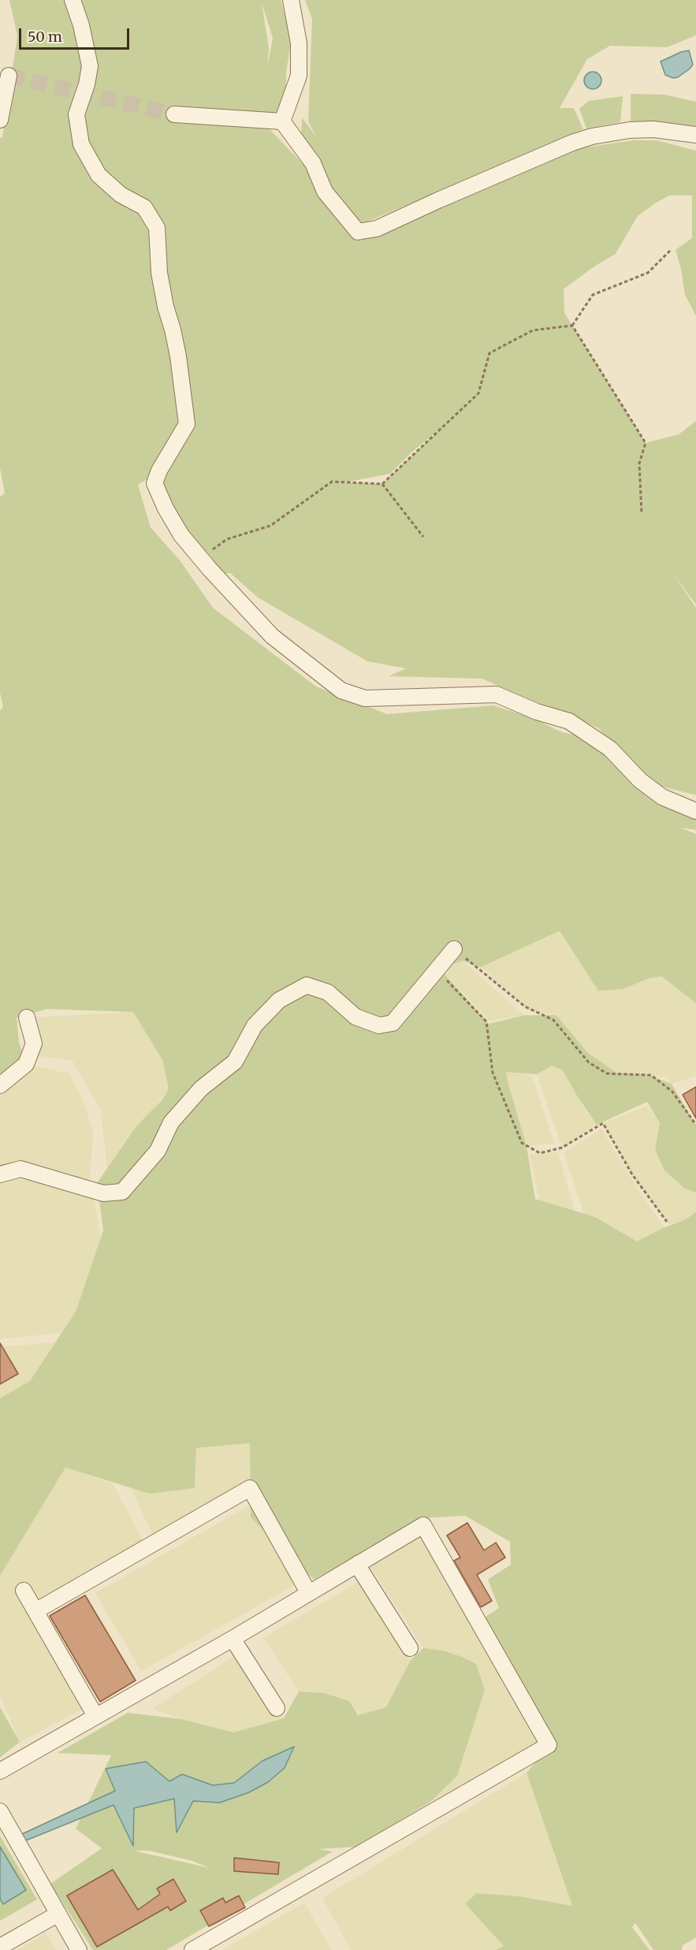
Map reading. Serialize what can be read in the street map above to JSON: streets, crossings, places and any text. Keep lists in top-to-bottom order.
{
  "scale_bar": "50 m"
}
